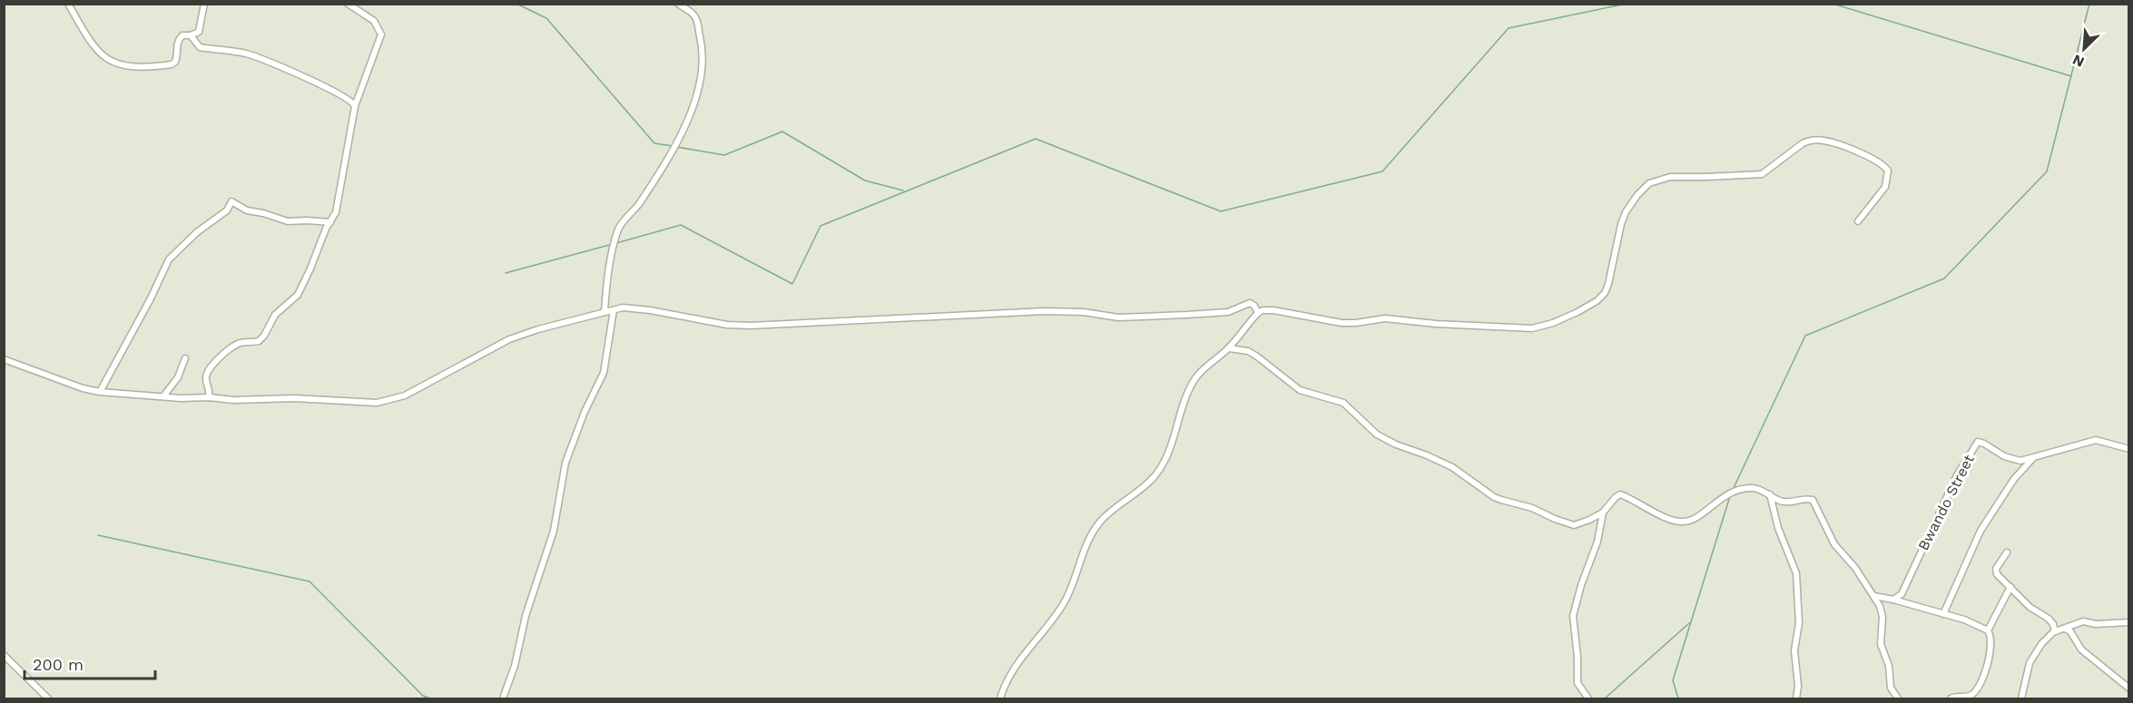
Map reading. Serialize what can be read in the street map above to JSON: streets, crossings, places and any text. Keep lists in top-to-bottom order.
{
  "streets": {
    "street": ["Bwando Street"]
  },
  "scale_bar": "200 m",
  "north": "bottom left"
}
